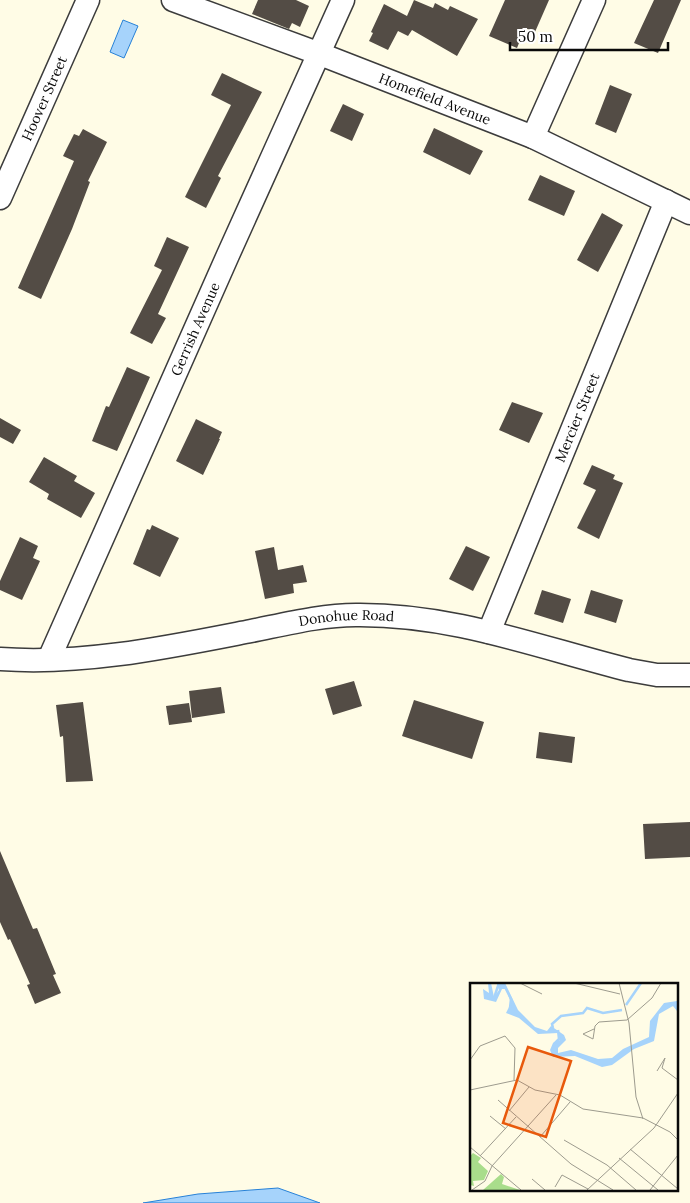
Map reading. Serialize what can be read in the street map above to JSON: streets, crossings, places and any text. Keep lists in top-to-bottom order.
{
  "streets": {
    "street": [
      "Hoover Street",
      "Homefield Avenue",
      "Gerrish Avenue",
      "Mercier Street",
      "Donohue Road"
    ]
  },
  "crossings": [
    ["Homefield Avenue", "Gerrish Avenue"],
    ["Homefield Avenue", "Mercier Street"],
    ["Gerrish Avenue", "Donohue Road"],
    ["Mercier Street", "Donohue Road"]
  ],
  "scale_bar": "50 m"
}
